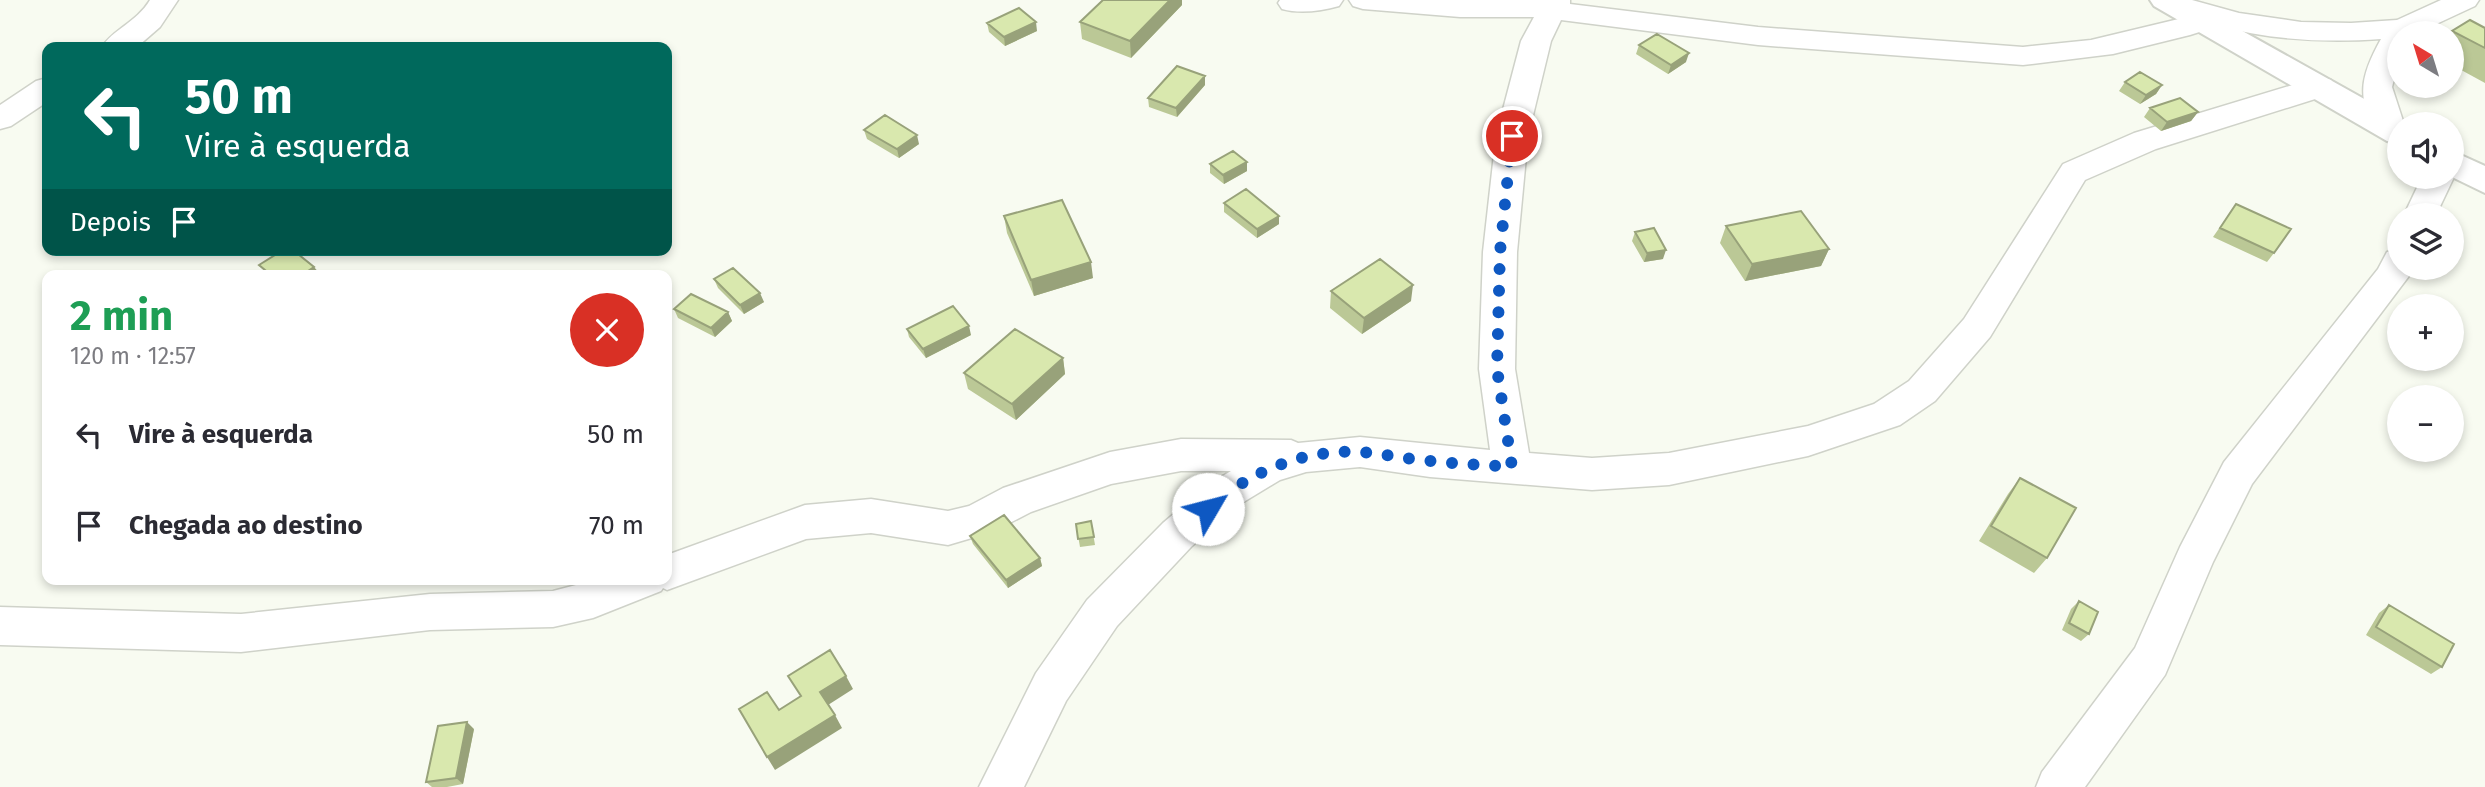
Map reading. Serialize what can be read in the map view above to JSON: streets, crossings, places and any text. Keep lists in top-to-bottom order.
{
  "north": "top left",
  "page": {
    "map_buttons": ["+", "−"],
    "turn": ["50 m", "Vire à esquerda"],
    "then": "Depois",
    "heading": ["2 min", "120 m · 12:57"],
    "list": [
      {
        "name": "Vire à esquerda",
        "value": "50 m"
      },
      {
        "name": "Chegada ao destino",
        "value": "70 m"
      }
    ]
  }
}
